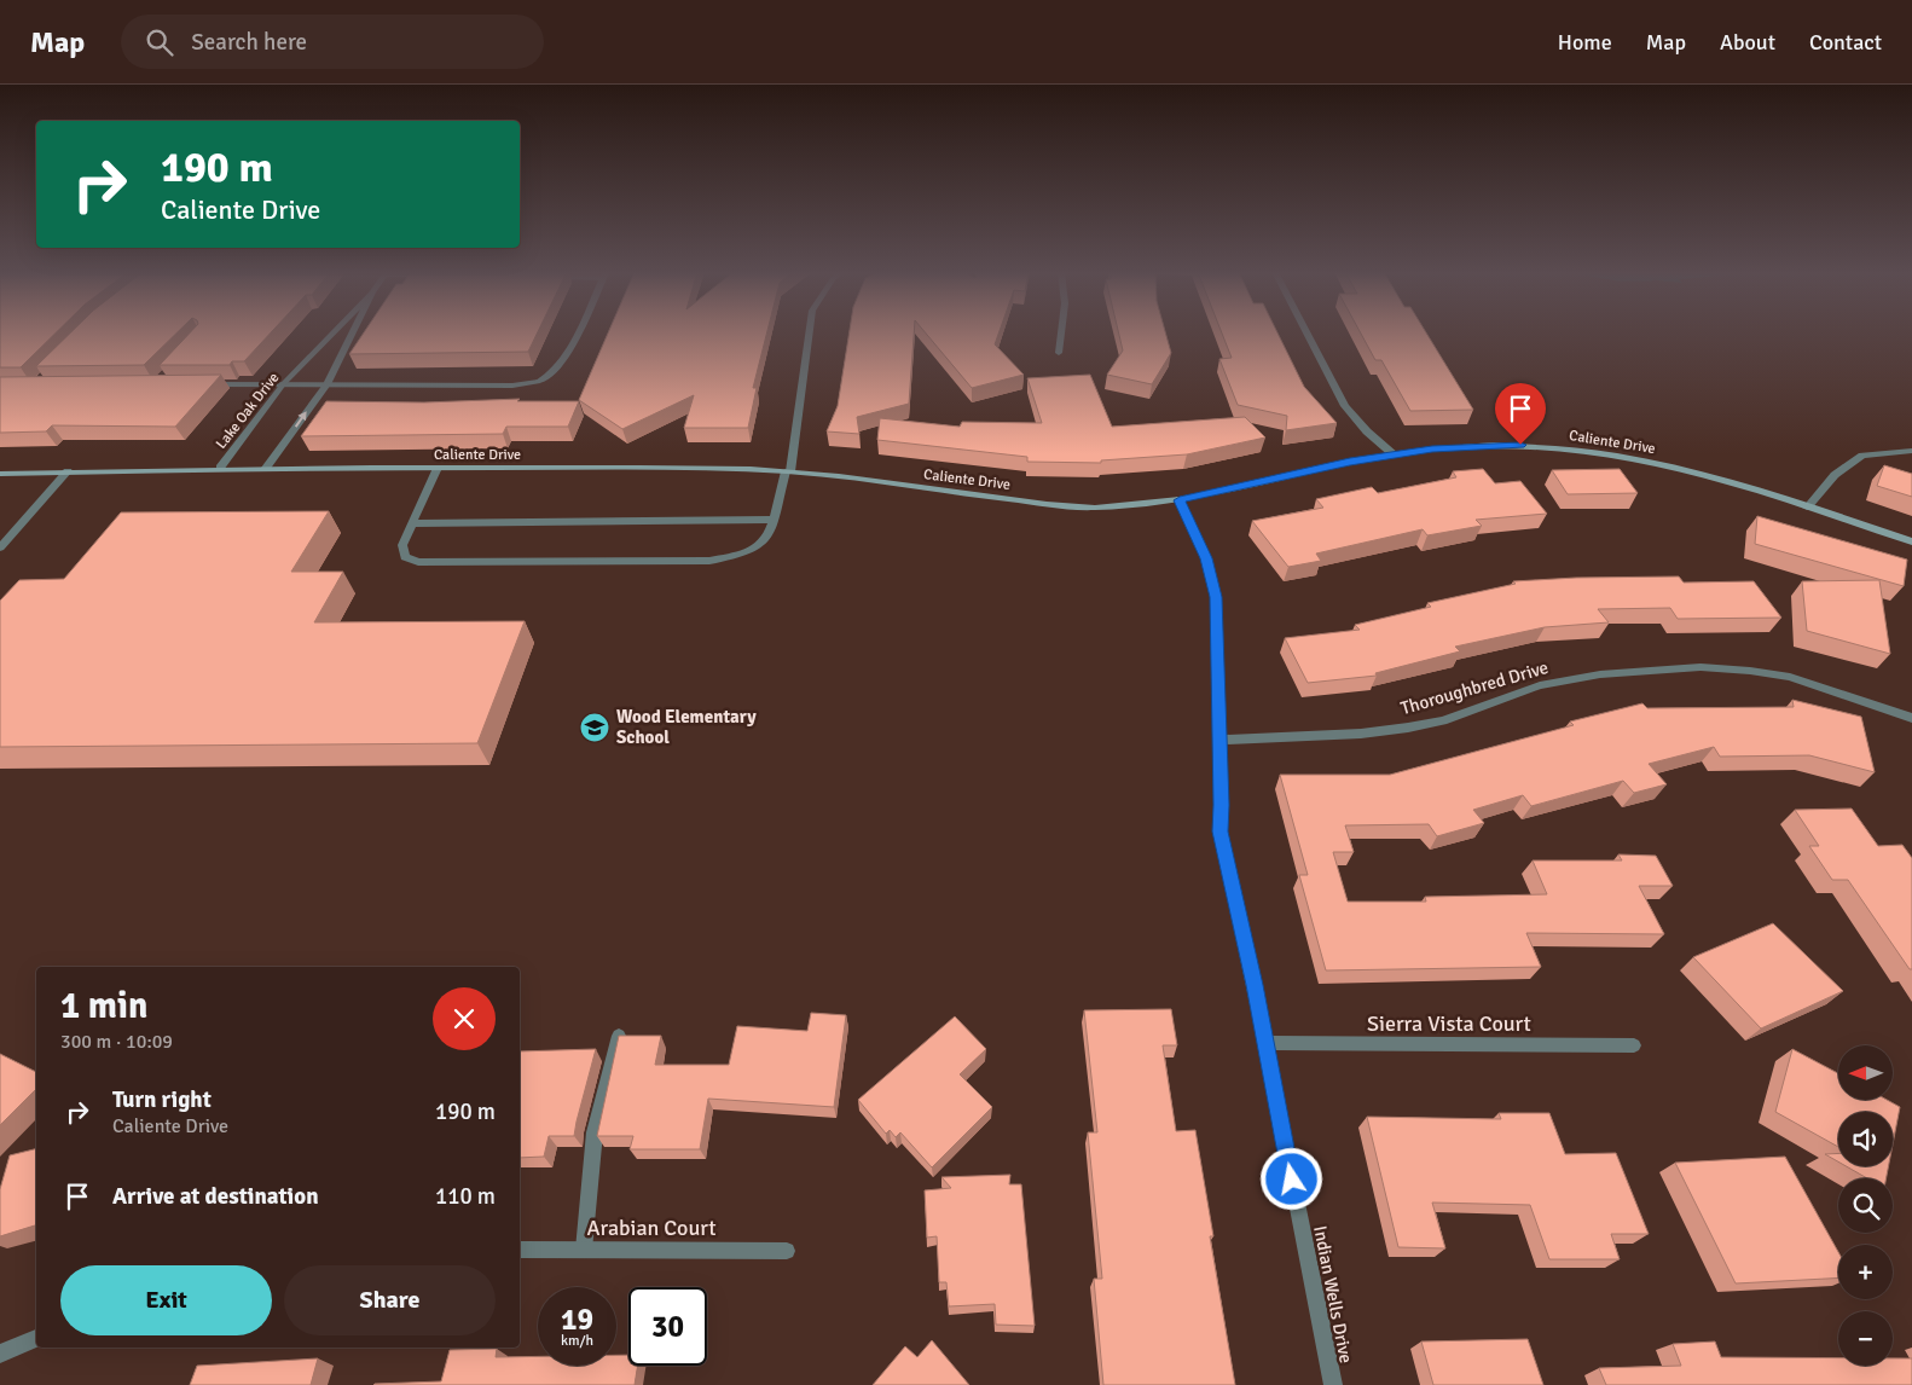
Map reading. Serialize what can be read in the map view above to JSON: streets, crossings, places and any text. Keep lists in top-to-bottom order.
{
  "streets": {
    "street": [
      "Lake Oak Drive",
      "Caliente Drive",
      "Thoroughbred Drive",
      "Sierra Vista Court",
      "Arabian Court",
      "Indian Wells Drive"
    ]
  },
  "crossings": [
    ["Lake Oak Drive", "Caliente Drive"],
    ["Caliente Drive", "Indian Wells Drive"],
    ["Thoroughbred Drive", "Indian Wells Drive"],
    ["Sierra Vista Court", "Indian Wells Drive"]
  ],
  "places": {
    "school or university": ["Wood Elementary School"]
  },
  "north": "left",
  "page": {
    "header": "Map",
    "search": "Search here",
    "nav": [
      "Home",
      "Map",
      "About",
      "Contact"
    ],
    "turn": ["190 m", "Caliente Drive"],
    "heading": ["1 min", "300 m · 10:09"],
    "map_buttons": ["+", "−"],
    "list": [
      {
        "name": "Turn right",
        "note": "Caliente Drive",
        "value": "190 m"
      },
      {
        "name": "Arrive at destination",
        "value": "110 m"
      }
    ],
    "buttons": ["Exit", "Share"],
    "speed": "19 km/h",
    "limit": "30"
  }
}
